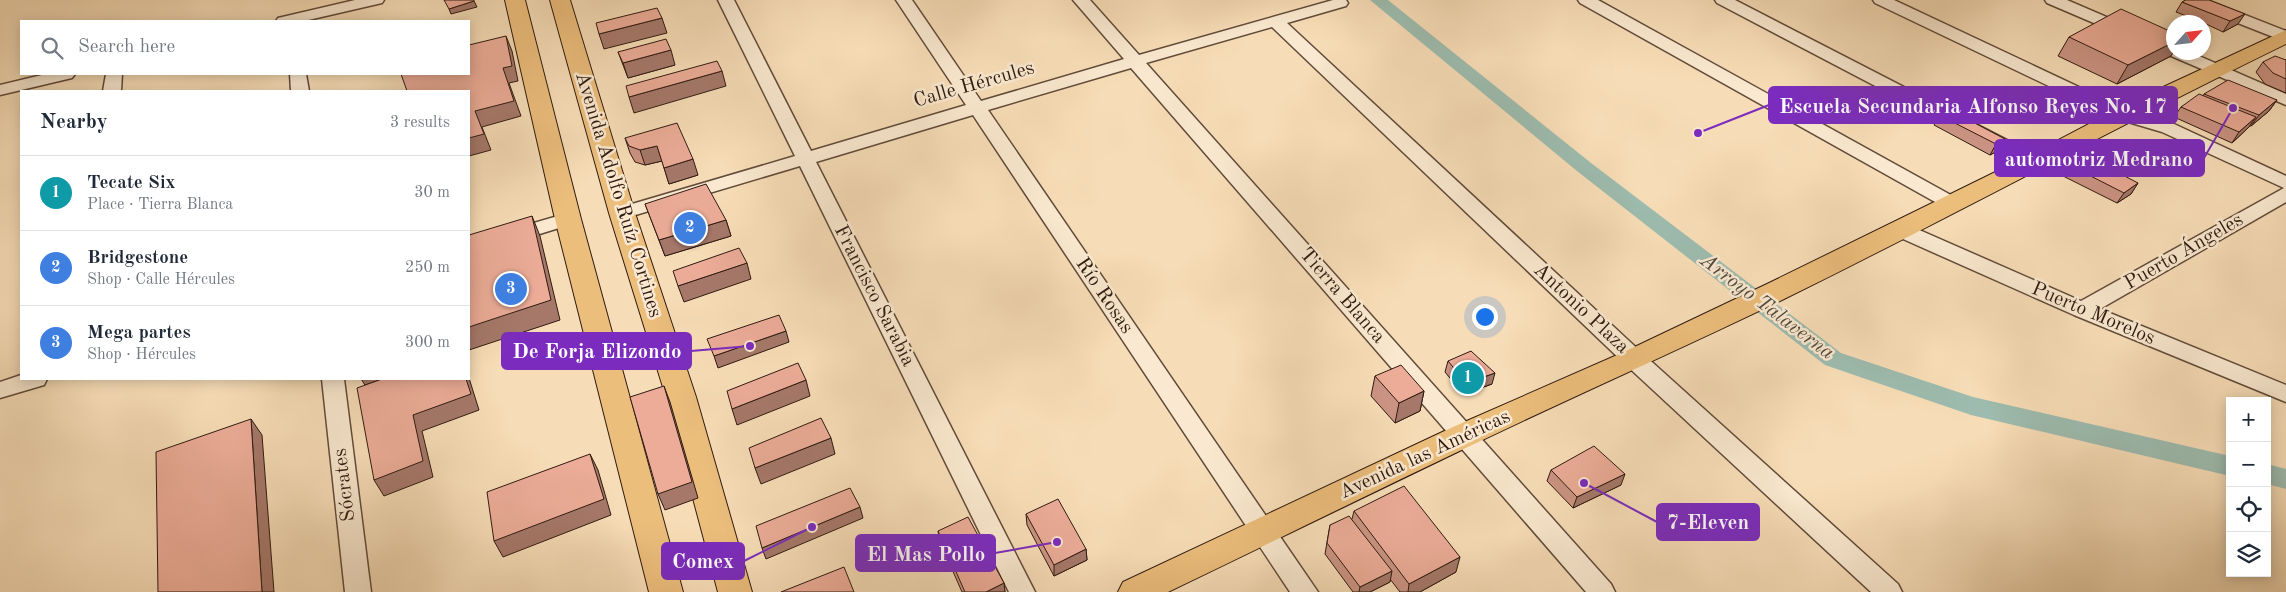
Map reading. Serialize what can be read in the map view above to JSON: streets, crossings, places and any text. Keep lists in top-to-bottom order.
{
  "streets": {
    "main road": ["Avenida Adolfo Ruíz Cortines", "Avenida las Américas"],
    "street": [
      "Calle Hércules",
      "Puerto Ángeles",
      "Francisco Sarabia",
      "Río Rosas",
      "Tierra Blanca",
      "Antonio Plaza",
      "Puerto Morelos",
      "Sócrates"
    ]
  },
  "crossings": [
    ["Calle Hércules", "Avenida Adolfo Ruíz Cortines"],
    ["Calle Hércules", "Francisco Sarabia"],
    ["Calle Hércules", "Río Rosas"],
    ["Calle Hércules", "Tierra Blanca"],
    ["Calle Hércules", "Antonio Plaza"],
    ["Puerto Ángeles", "Puerto Morelos"],
    ["Río Rosas", "Avenida las Américas"],
    ["Tierra Blanca", "Avenida las Américas"],
    ["Antonio Plaza", "Avenida las Américas"],
    ["Puerto Morelos", "Avenida las Américas"]
  ],
  "water": ["Arroyo Talaverna"],
  "places": [
    "automotriz Medrano",
    "Escuela Secundaria Alfonso Reyes No. 17",
    "De Forja Elizondo",
    "7-Eleven",
    "Comex",
    "El Mas Pollo"
  ],
  "north": "top right",
  "page": {
    "search": "Search here",
    "heading": ["Nearby", "3 results"],
    "list": [
      {
        "mark": "1",
        "name": "Tecate Six",
        "note": "Place · Tierra Blanca",
        "value": "30 m"
      },
      {
        "mark": "2",
        "name": "Bridgestone",
        "note": "Shop · Calle Hércules",
        "value": "250 m"
      },
      {
        "mark": "3",
        "name": "Mega partes",
        "note": "Shop · Hércules",
        "value": "300 m"
      }
    ],
    "pins": ["2", "3", "1"],
    "map_buttons": ["+", "−"]
  }
}
